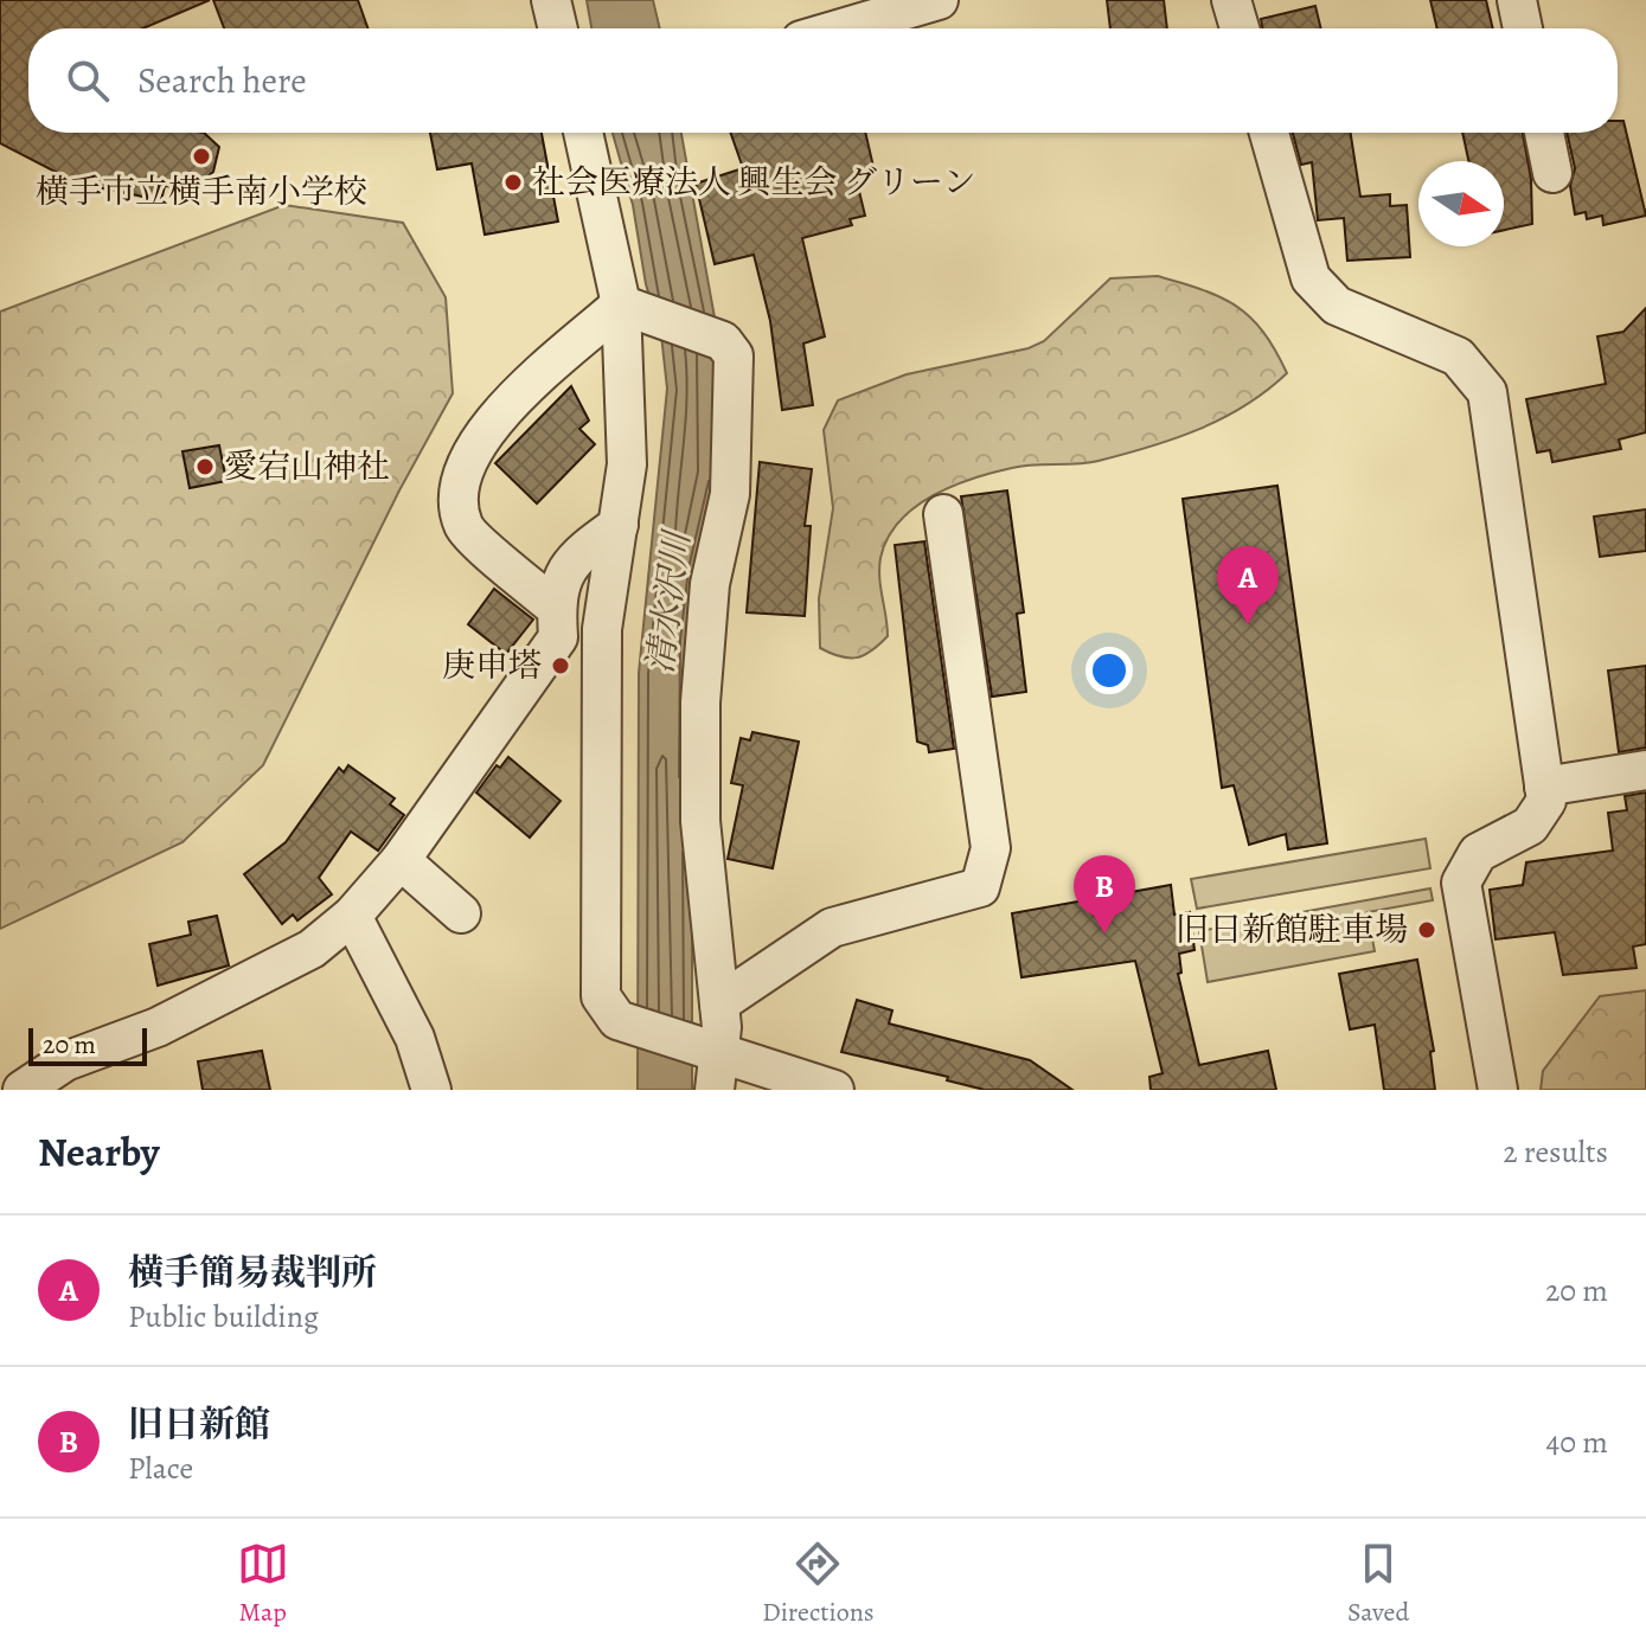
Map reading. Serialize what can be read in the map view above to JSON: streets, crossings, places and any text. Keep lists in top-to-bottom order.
{
  "water": ["清水沢川"],
  "places": [
    "横手市立横手南小学校",
    "社会医療法人 興生会 グリーン",
    "愛宕山神社",
    "庚申塔",
    "旧日新館駐車場"
  ],
  "scale_bar": "20 m",
  "north": "right",
  "page": {
    "search": "Search here",
    "pins": ["A", "B"],
    "scale": "20 m",
    "heading": ["Nearby", "2 results"],
    "list": [
      {
        "mark": "A",
        "name": "横手簡易裁判所",
        "note": "Public building",
        "value": "20 m"
      },
      {
        "mark": "B",
        "name": "旧日新館",
        "note": "Place",
        "value": "40 m"
      }
    ],
    "nav": ["Map", "Directions", "Saved"]
  }
}
